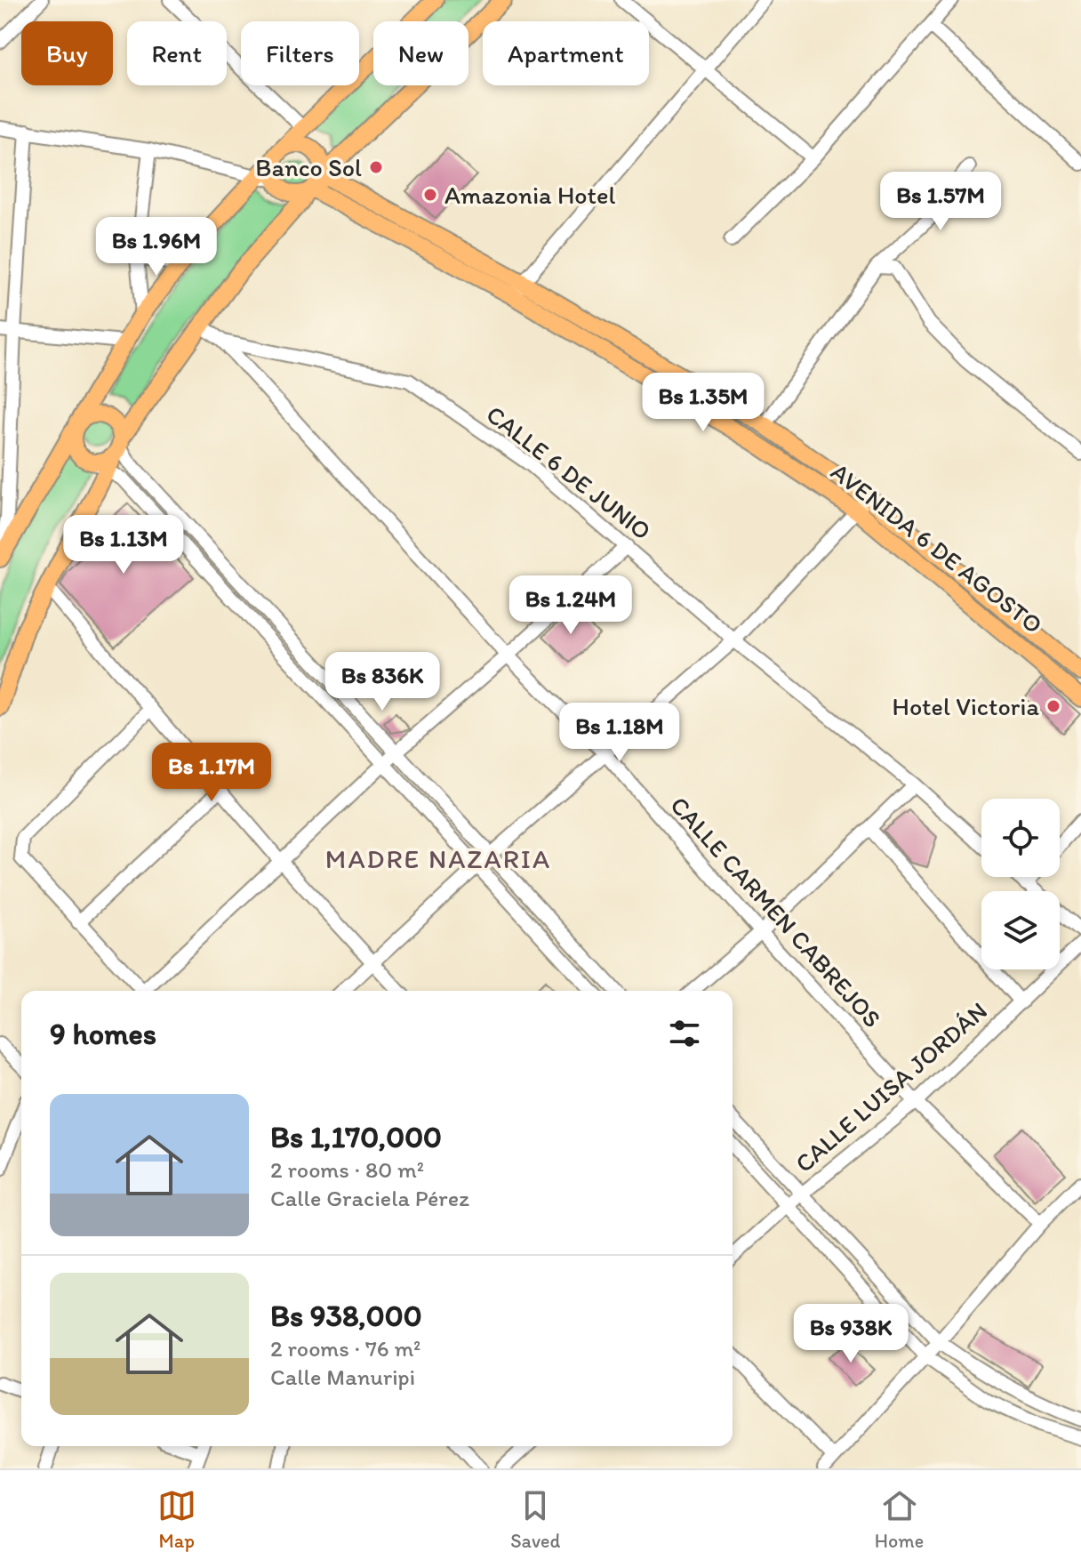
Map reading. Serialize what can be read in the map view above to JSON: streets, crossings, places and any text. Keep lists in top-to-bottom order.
{
  "streets": {
    "main road": ["AVENIDA 6 DE AGOSTO"],
    "street": ["CALLE 6 DE JUNIO", "CALLE CARMEN CABREJOS", "CALLE LUISA JORDÁN"]
  },
  "crossings": [
    ["CALLE 6 DE JUNIO", "CALLE CARMEN CABREJOS"],
    ["CALLE CARMEN CABREJOS", "CALLE LUISA JORDÁN"]
  ],
  "districts": ["MADRE NAZARIA"],
  "places": ["Banco Sol", "Amazonia Hotel", "Hotel Victoria"],
  "page": {
    "chip": [
      "Buy",
      "Rent",
      "Filters",
      "New",
      "Apartment"
    ],
    "price": [
      "Bs 1.57M",
      "Bs 1.96M",
      "Bs 1.35M",
      "Bs 1.13M",
      "Bs 1.24M",
      "Bs 836K",
      "Bs 1.18M",
      "Bs 1.17M",
      "Bs 938K"
    ],
    "heading": "9 homes",
    "list": [
      {
        "name": "Bs 1,170,000",
        "note": "2 rooms · 80 m² · Calle Graciela Pérez"
      },
      {
        "name": "Bs 938,000",
        "note": "2 rooms · 76 m² · Calle Manuripi"
      }
    ],
    "tabs": ["Map", "Saved", "Home"]
  }
}
